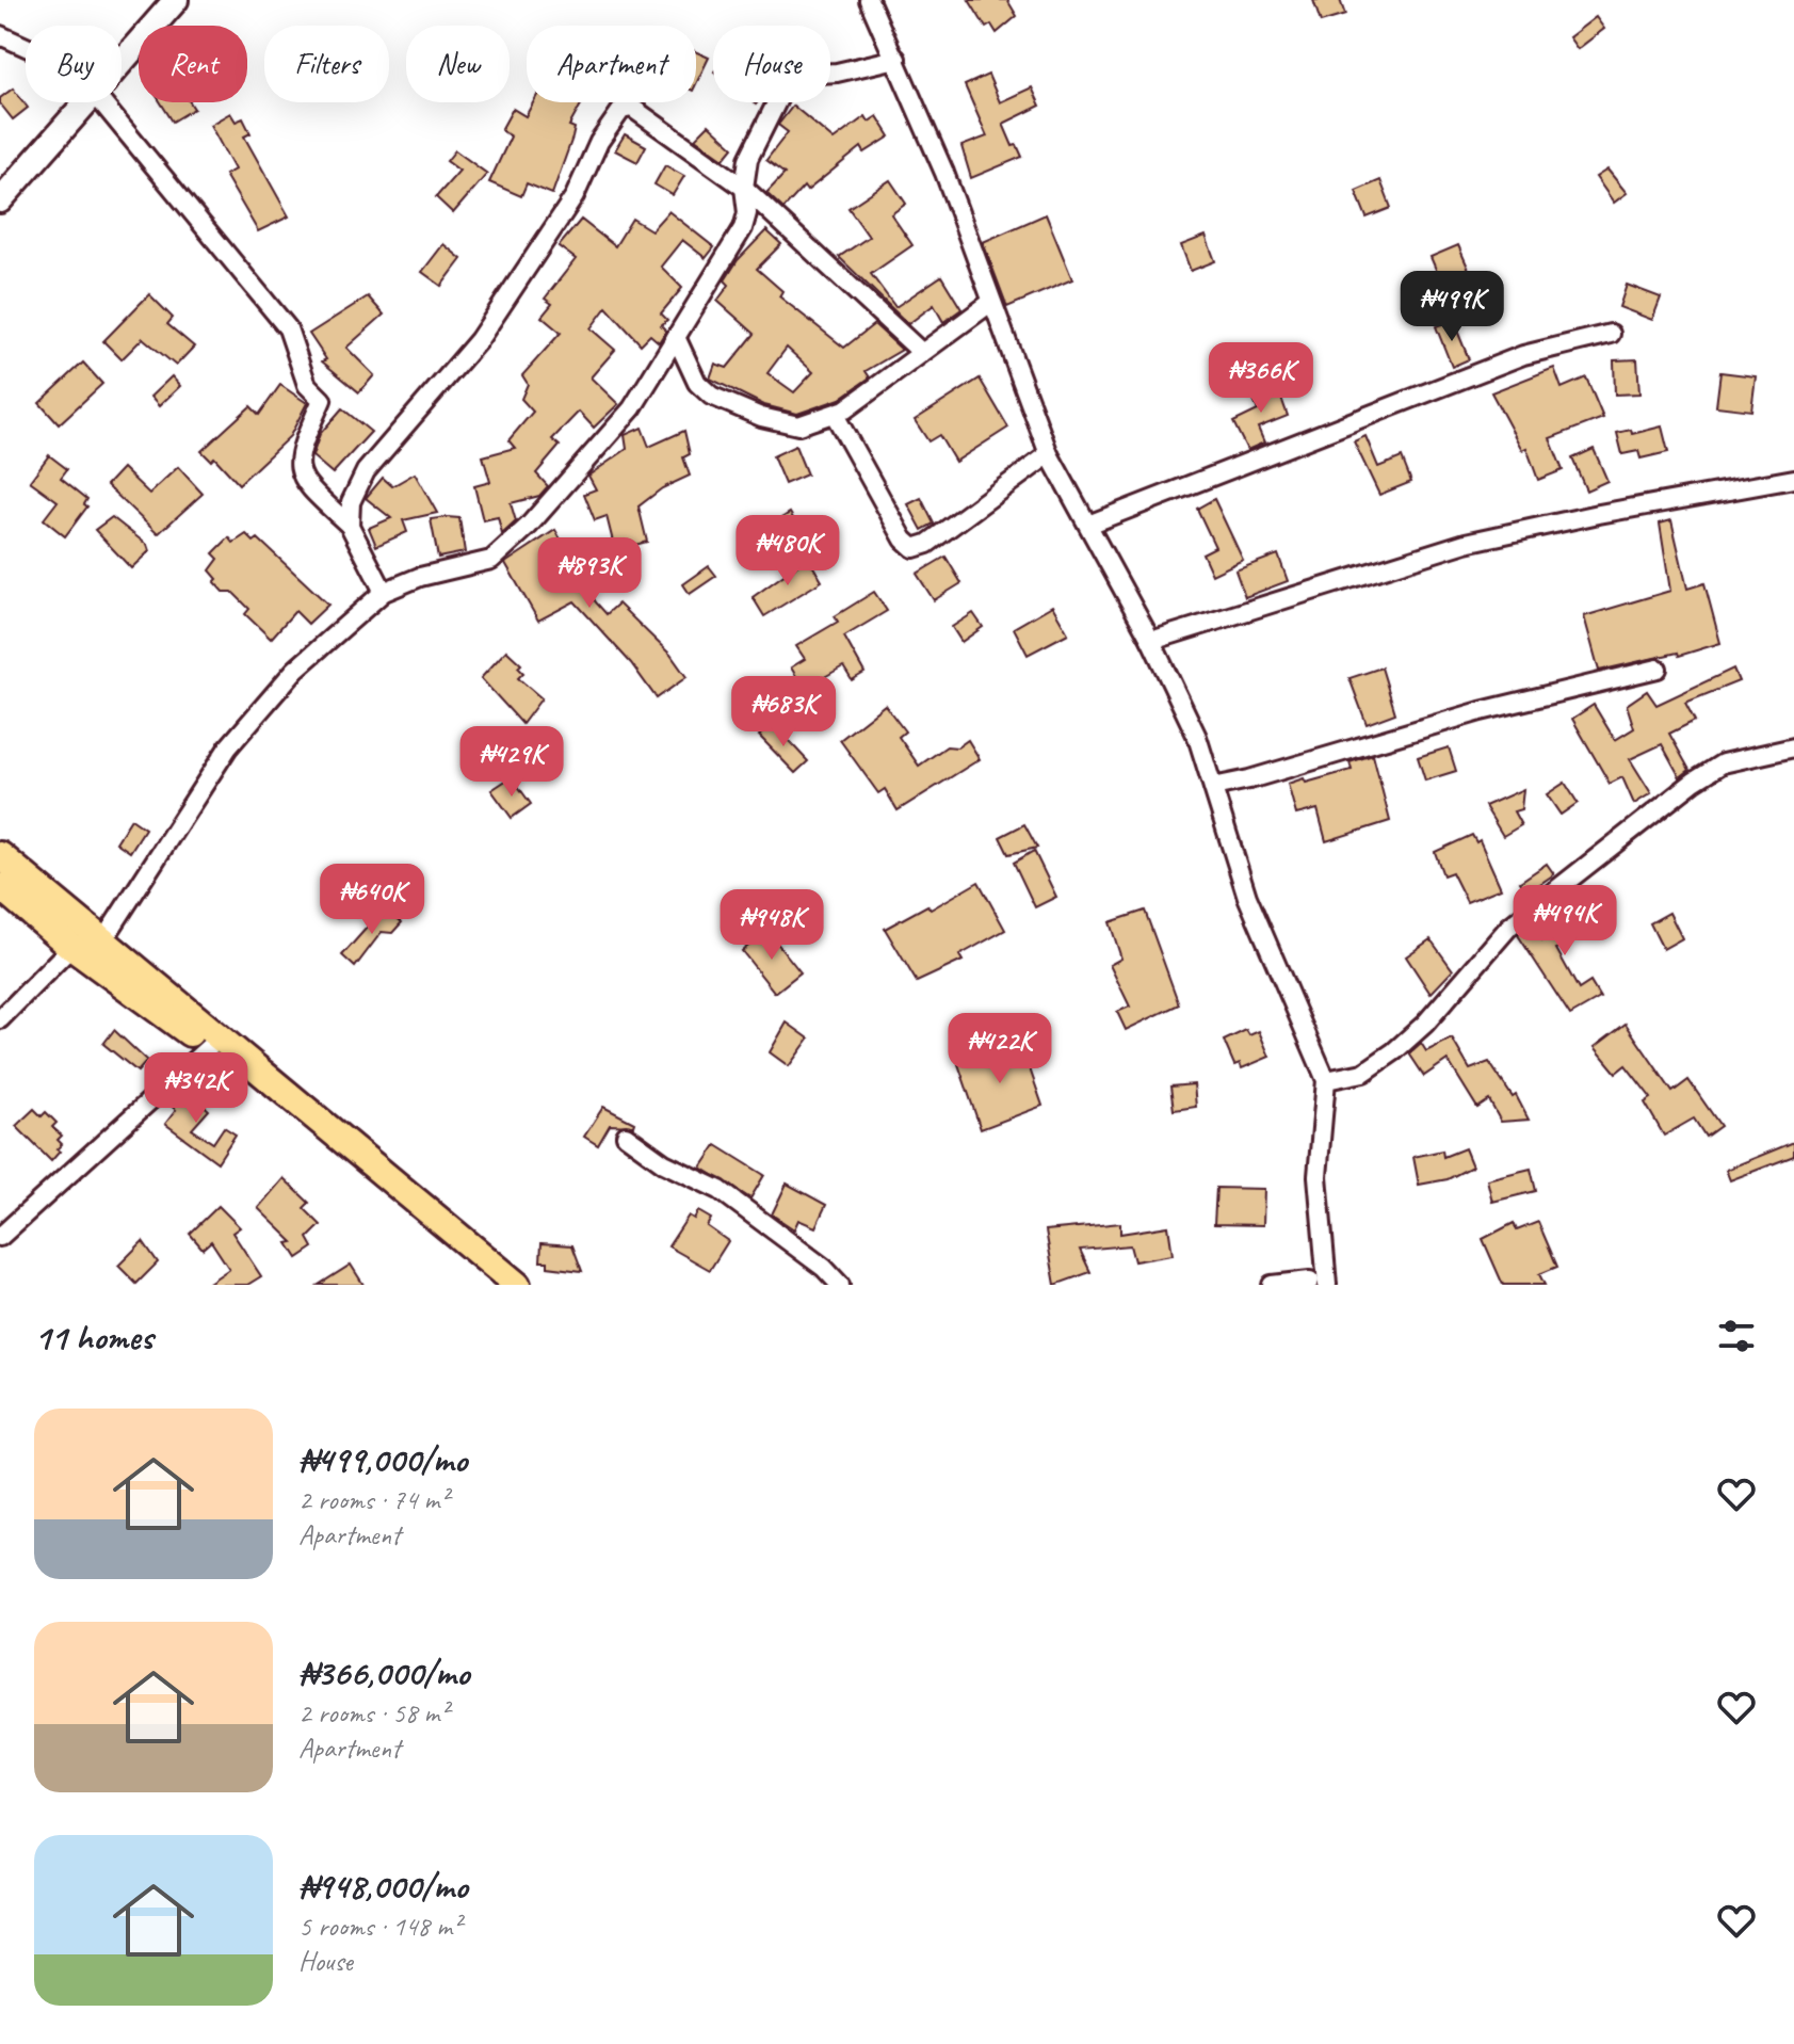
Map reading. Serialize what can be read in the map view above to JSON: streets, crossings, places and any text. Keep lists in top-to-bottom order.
{
  "page": {
    "chip": [
      "Buy",
      "Rent",
      "Filters",
      "New",
      "Apartment",
      "House"
    ],
    "price": [
      "₦499K",
      "₦366K",
      "₦480K",
      "₦893K",
      "₦683K",
      "₦429K",
      "₦640K",
      "₦494K",
      "₦948K",
      "₦422K",
      "₦342K"
    ],
    "heading": "11 homes",
    "list": [
      {
        "name": "₦499,000/mo",
        "note": "2 rooms · 74 m² · Apartment"
      },
      {
        "name": "₦366,000/mo",
        "note": "2 rooms · 58 m² · Apartment"
      },
      {
        "name": "₦948,000/mo",
        "note": "5 rooms · 148 m² · House"
      }
    ]
  }
}
